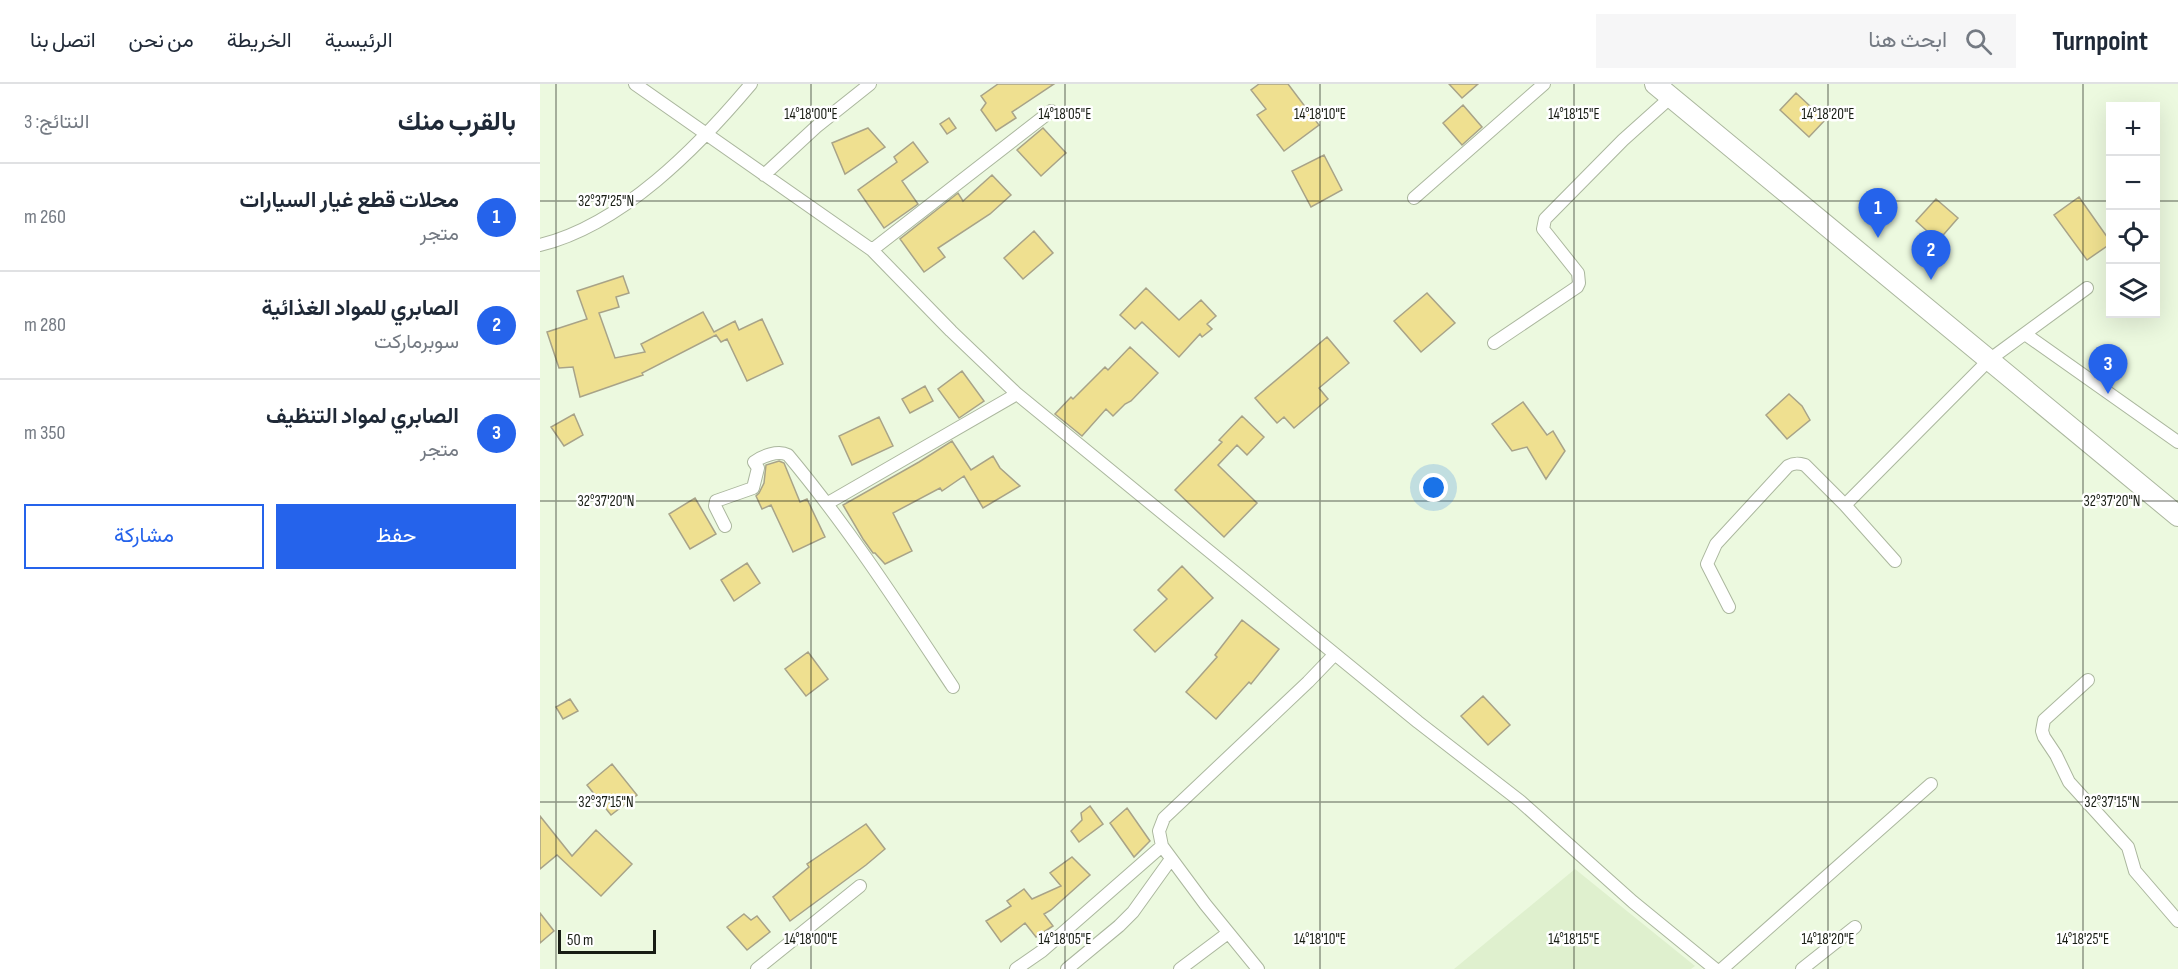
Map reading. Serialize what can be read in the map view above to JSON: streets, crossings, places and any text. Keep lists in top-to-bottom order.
{
  "scale_bar": "50 m",
  "page": {
    "header": "Turnpoint",
    "search": "ابحث هنا",
    "nav": [
      "الرئيسية",
      "الخريطة",
      "من نحن",
      "اتصل بنا"
    ],
    "heading": ["بالقرب منك", "النتائج: 3"],
    "map_buttons": ["+", "−"],
    "list": [
      {
        "mark": "1",
        "name": "محلات قطع غيار السيارات",
        "note": "متجر",
        "value": "260 m"
      },
      {
        "mark": "2",
        "name": "الصابري للمواد الغذائية",
        "note": "سوبرماركت",
        "value": "280 m"
      },
      {
        "mark": "3",
        "name": "الصابري لمواد التنظيف",
        "note": "متجر",
        "value": "350 m"
      }
    ],
    "pins": ["1", "2", "3"],
    "buttons": ["حفظ", "مشاركة"],
    "scale": "50 m"
  },
  "coordinates": [
    "14°18'00\"E",
    "14°18'05\"E",
    "14°18'10\"E",
    "14°18'15\"E",
    "14°18'20\"E",
    "32°37'25\"N",
    "32°37'20\"N",
    "32°37'15\"N",
    "14°18'25\"E"
  ]
}
